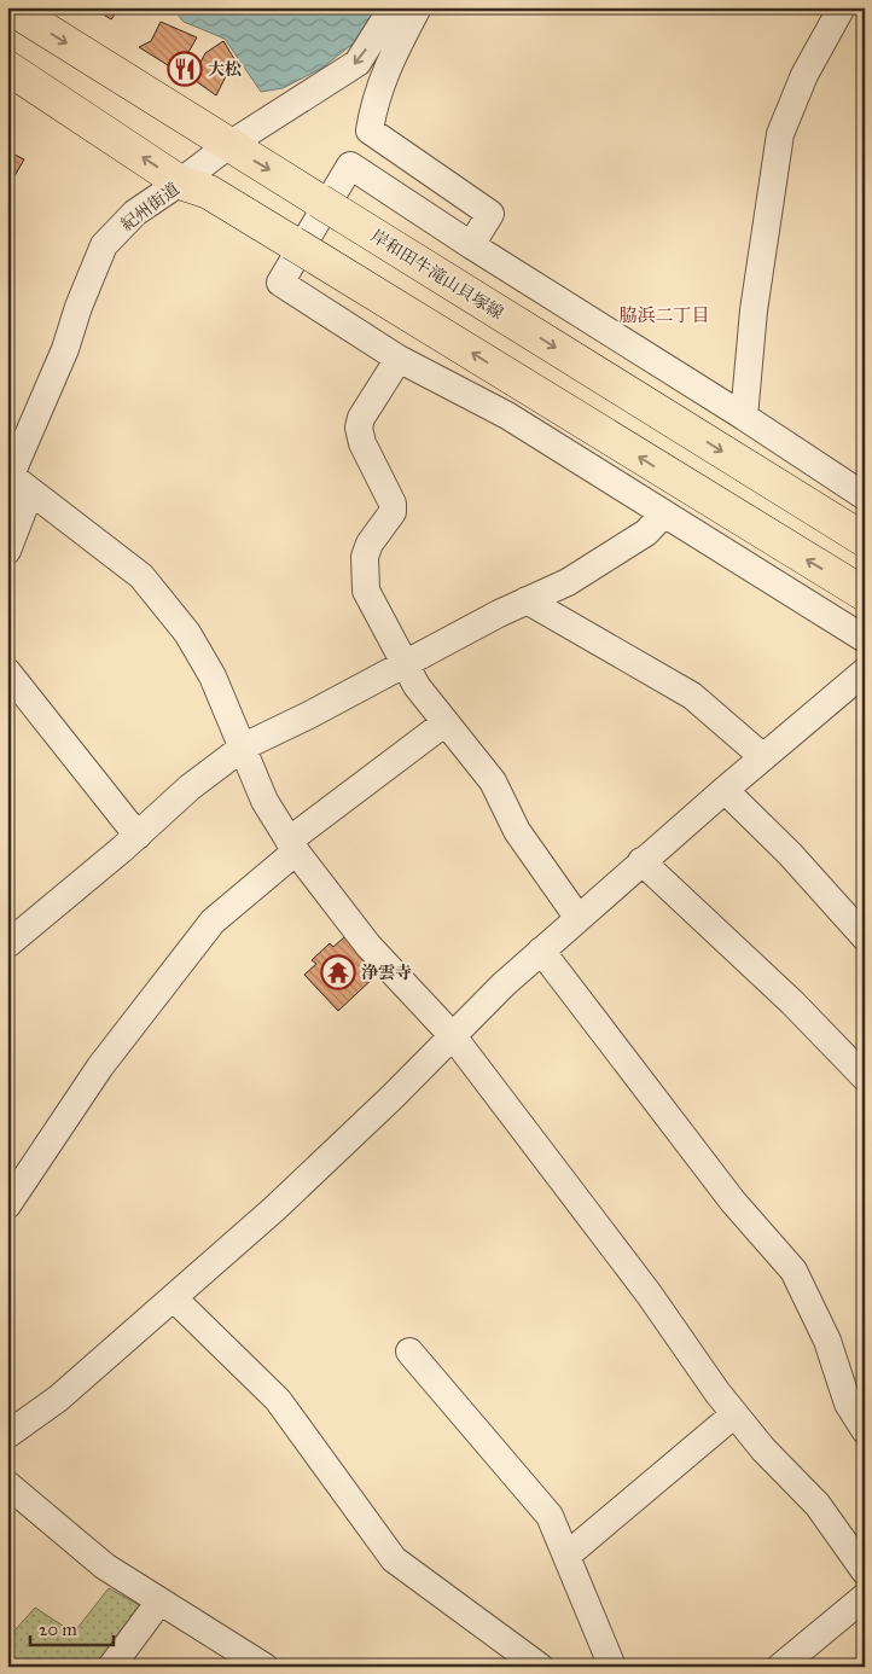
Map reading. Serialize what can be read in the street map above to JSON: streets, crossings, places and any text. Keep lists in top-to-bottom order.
{
  "streets": {
    "main road": ["岸和田牛滝山貝塚線"],
    "street": ["紀州街道"]
  },
  "crossings": [
    ["紀州街道", "岸和田牛滝山貝塚線"]
  ],
  "districts": ["脇浜二丁目"],
  "places": {
    "restaurant": ["大松"],
    "temple": ["浄雲寺"]
  },
  "scale_bar": "20 m"
}
